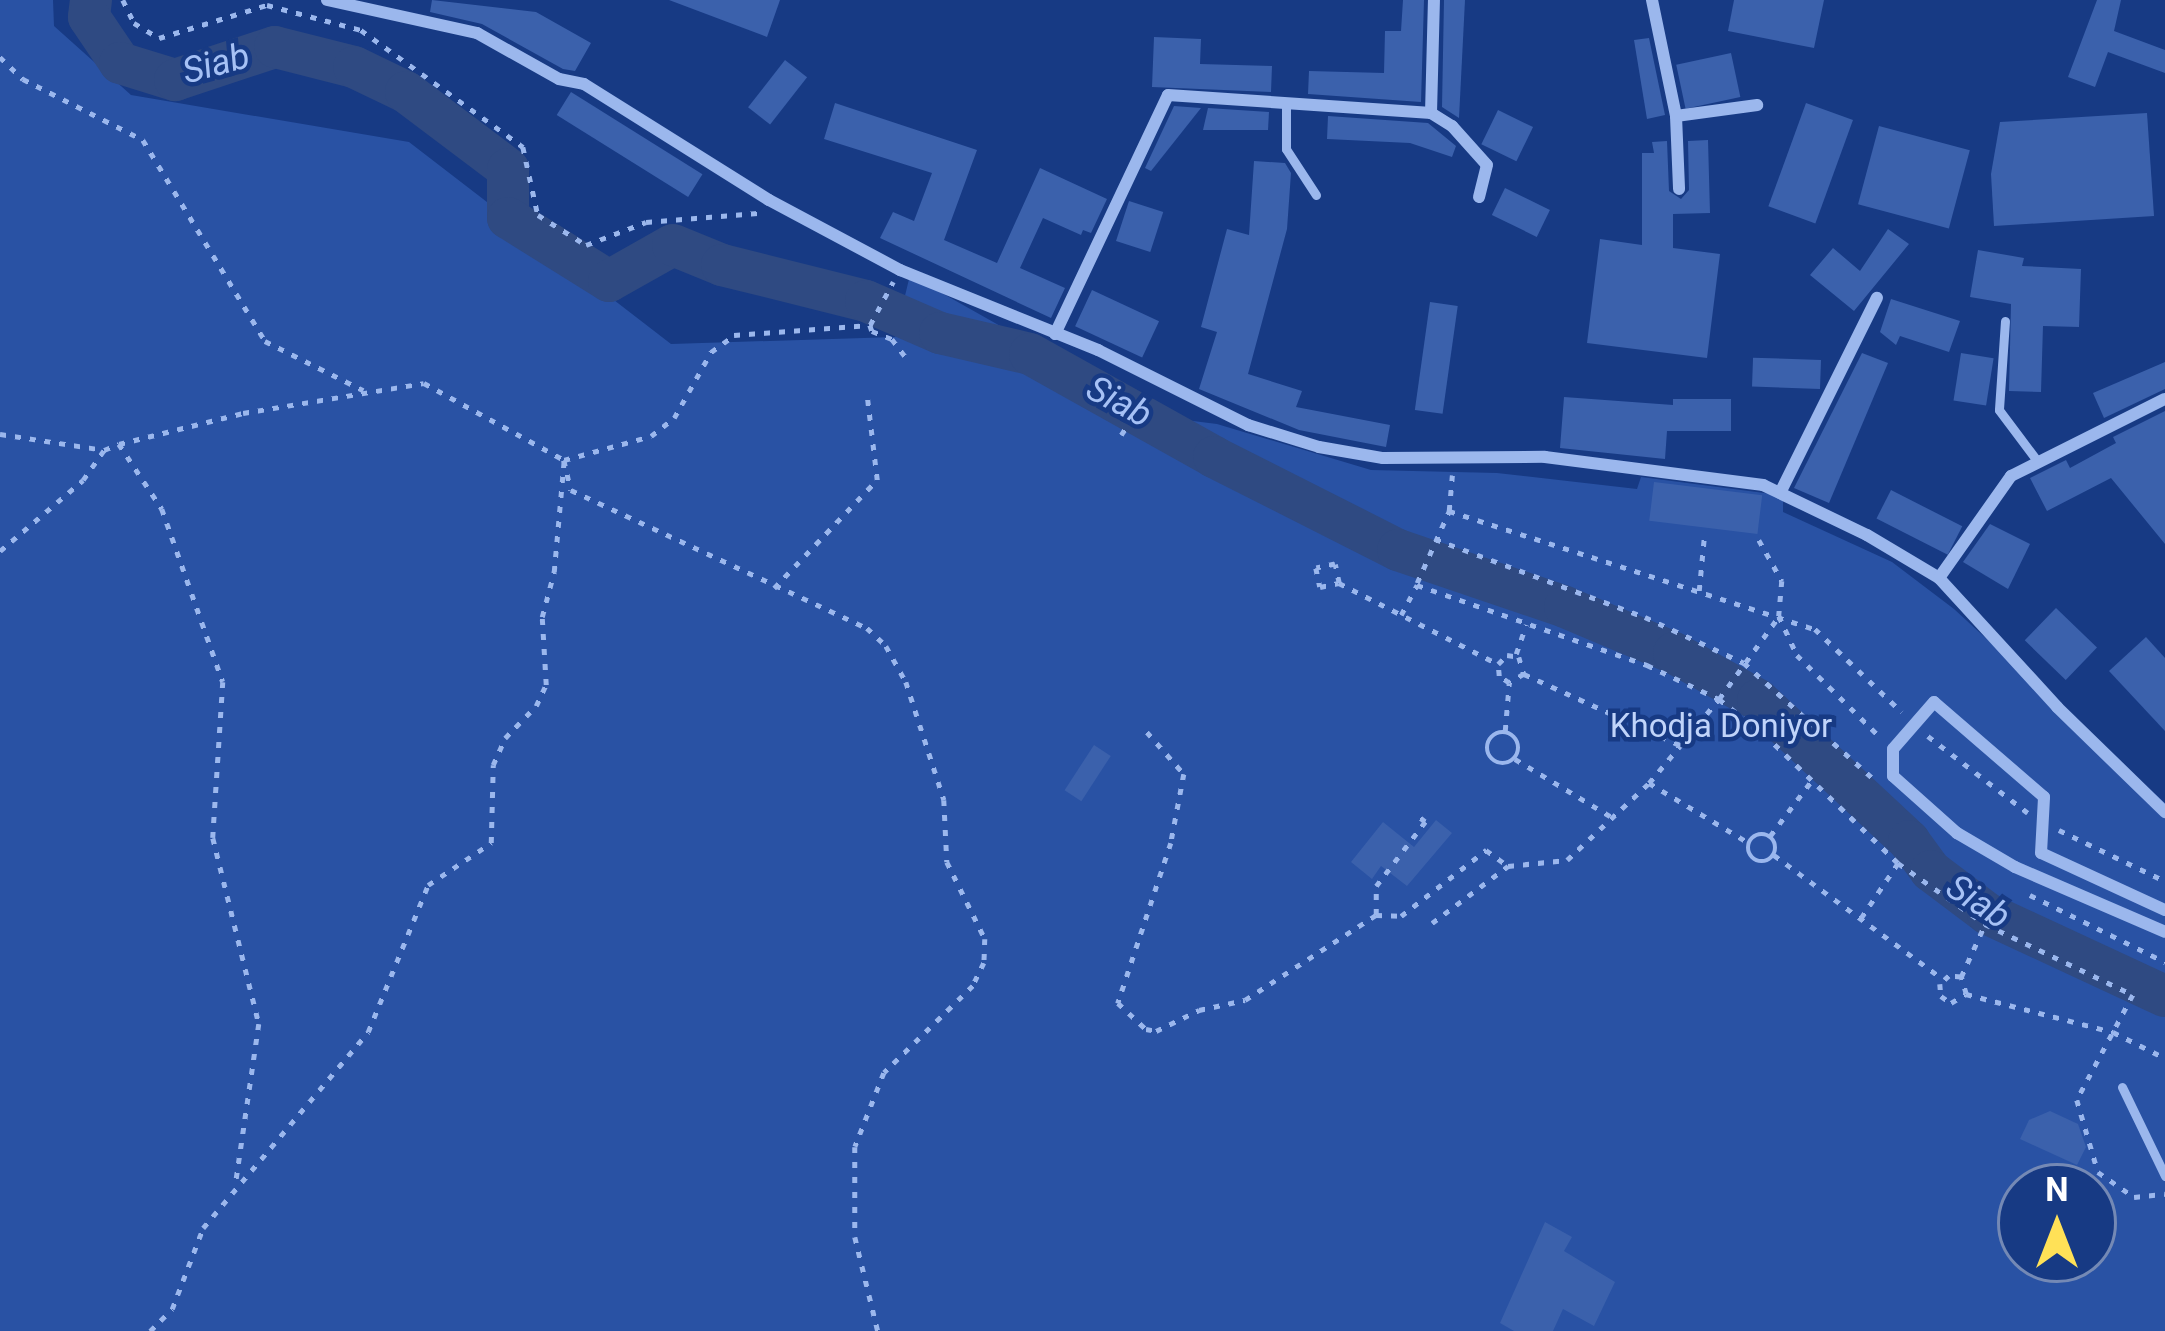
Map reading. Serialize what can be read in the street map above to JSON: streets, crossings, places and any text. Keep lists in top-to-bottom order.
{
  "water": ["Siab"],
  "parks": ["Khodja Doniyor"],
  "north": "top"
}
